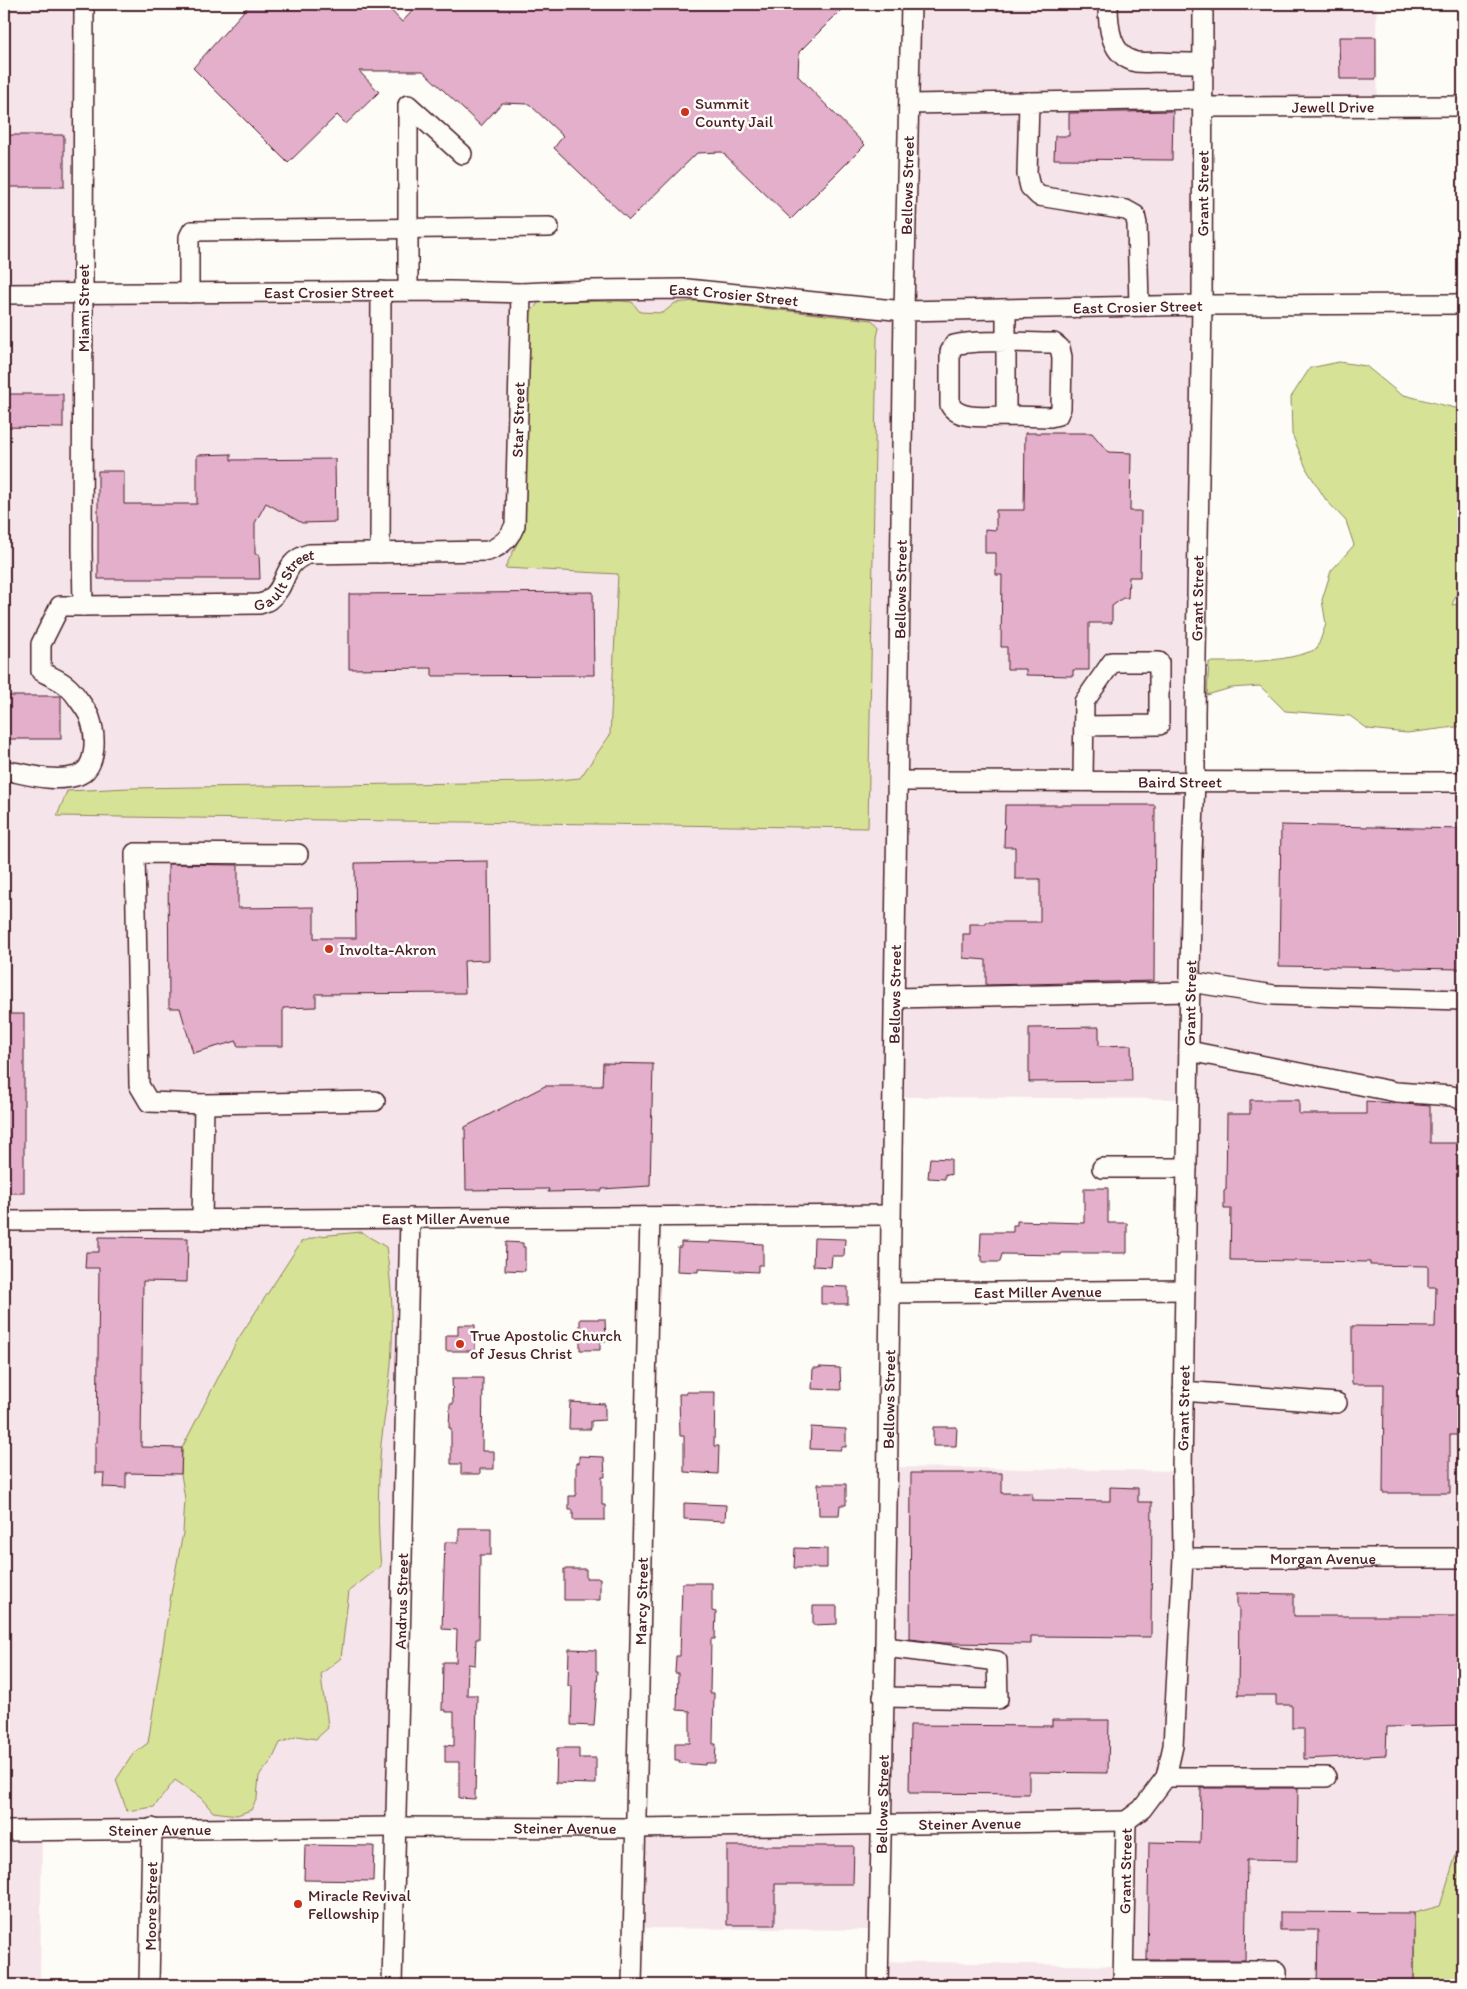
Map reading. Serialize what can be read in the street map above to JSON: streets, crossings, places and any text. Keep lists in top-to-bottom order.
{
  "streets": {
    "street": [
      "Jewell Drive",
      "Bellows Street",
      "Grant Street",
      "East Crosier Street",
      "Miami Street",
      "Star Street",
      "Gault Street",
      "Baird Street",
      "East Miller Avenue",
      "Morgan Avenue",
      "Marcy Street",
      "Andrus Street",
      "Steiner Avenue",
      "Moore Street"
    ]
  },
  "crossings": [
    ["Jewell Drive", "Bellows Street"],
    ["Jewell Drive", "Grant Street"],
    ["Bellows Street", "East Crosier Street"],
    ["Bellows Street", "Baird Street"],
    ["Bellows Street", "East Miller Avenue"],
    ["Bellows Street", "Steiner Avenue"],
    ["Grant Street", "East Crosier Street"],
    ["Grant Street", "Baird Street"],
    ["Grant Street", "East Miller Avenue"],
    ["Grant Street", "Morgan Avenue"],
    ["Grant Street", "Steiner Avenue"],
    ["East Crosier Street", "Miami Street"],
    ["East Crosier Street", "Star Street"],
    ["Miami Street", "Gault Street"],
    ["Star Street", "Gault Street"],
    ["East Miller Avenue", "Marcy Street"],
    ["East Miller Avenue", "Andrus Street"],
    ["Marcy Street", "Steiner Avenue"],
    ["Andrus Street", "Steiner Avenue"],
    ["Steiner Avenue", "Moore Street"]
  ],
  "places": [
    "Summit County Jail",
    "Involta-Akron",
    "True Apostolic Church of Jesus Christ",
    "Miracle Revival Fellowship"
  ]
}
